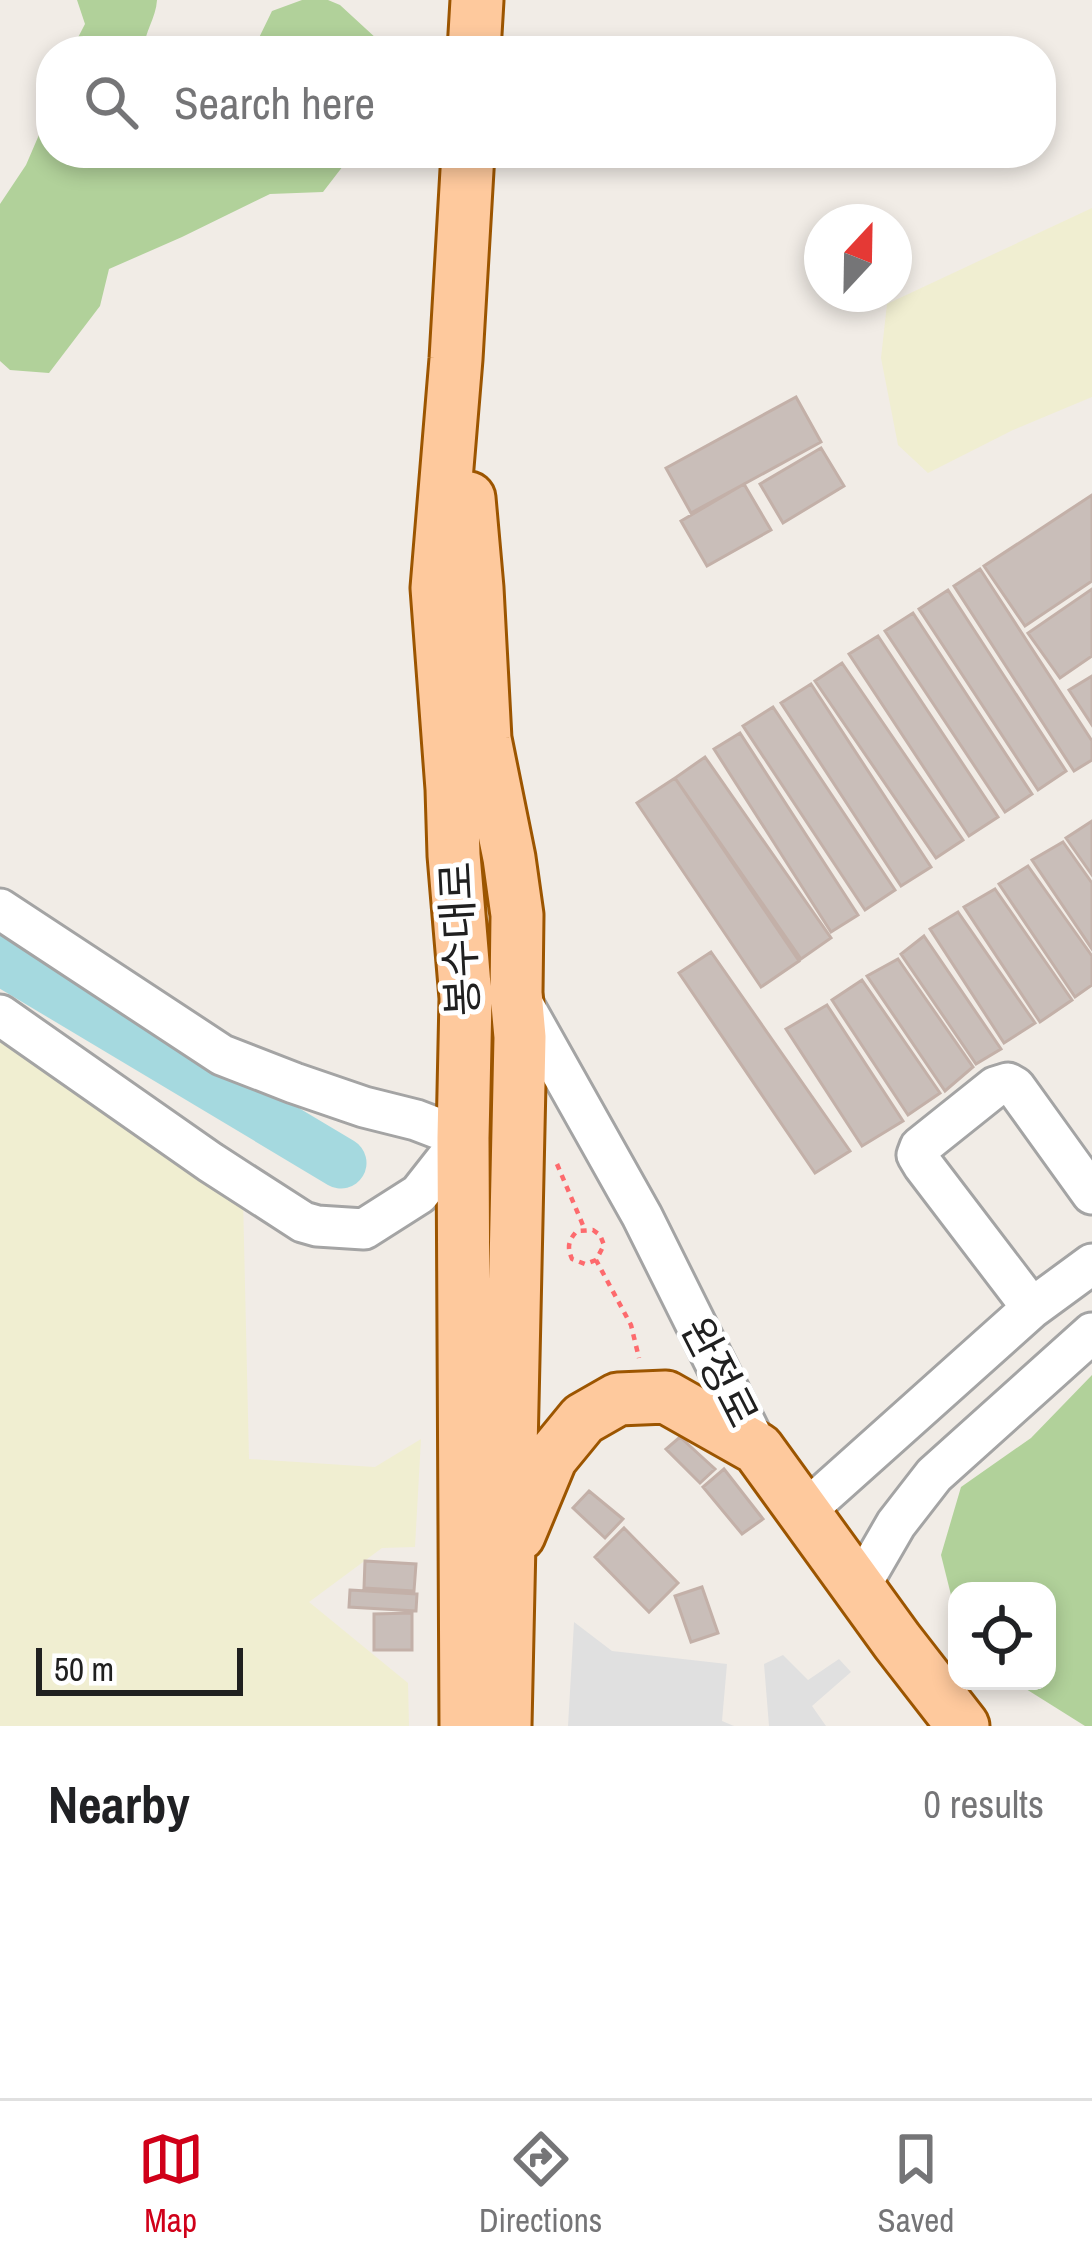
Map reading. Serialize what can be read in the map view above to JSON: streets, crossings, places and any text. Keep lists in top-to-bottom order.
{
  "streets": {
    "main road": ["봉수대로", "완정로"]
  },
  "crossings": [
    ["봉수대로", "완정로"]
  ],
  "scale_bar": "50 m",
  "north": "top",
  "page": {
    "search": "Search here",
    "scale": "50 m",
    "heading": ["Nearby", "0 results"],
    "nav": ["Map", "Directions", "Saved"]
  }
}
